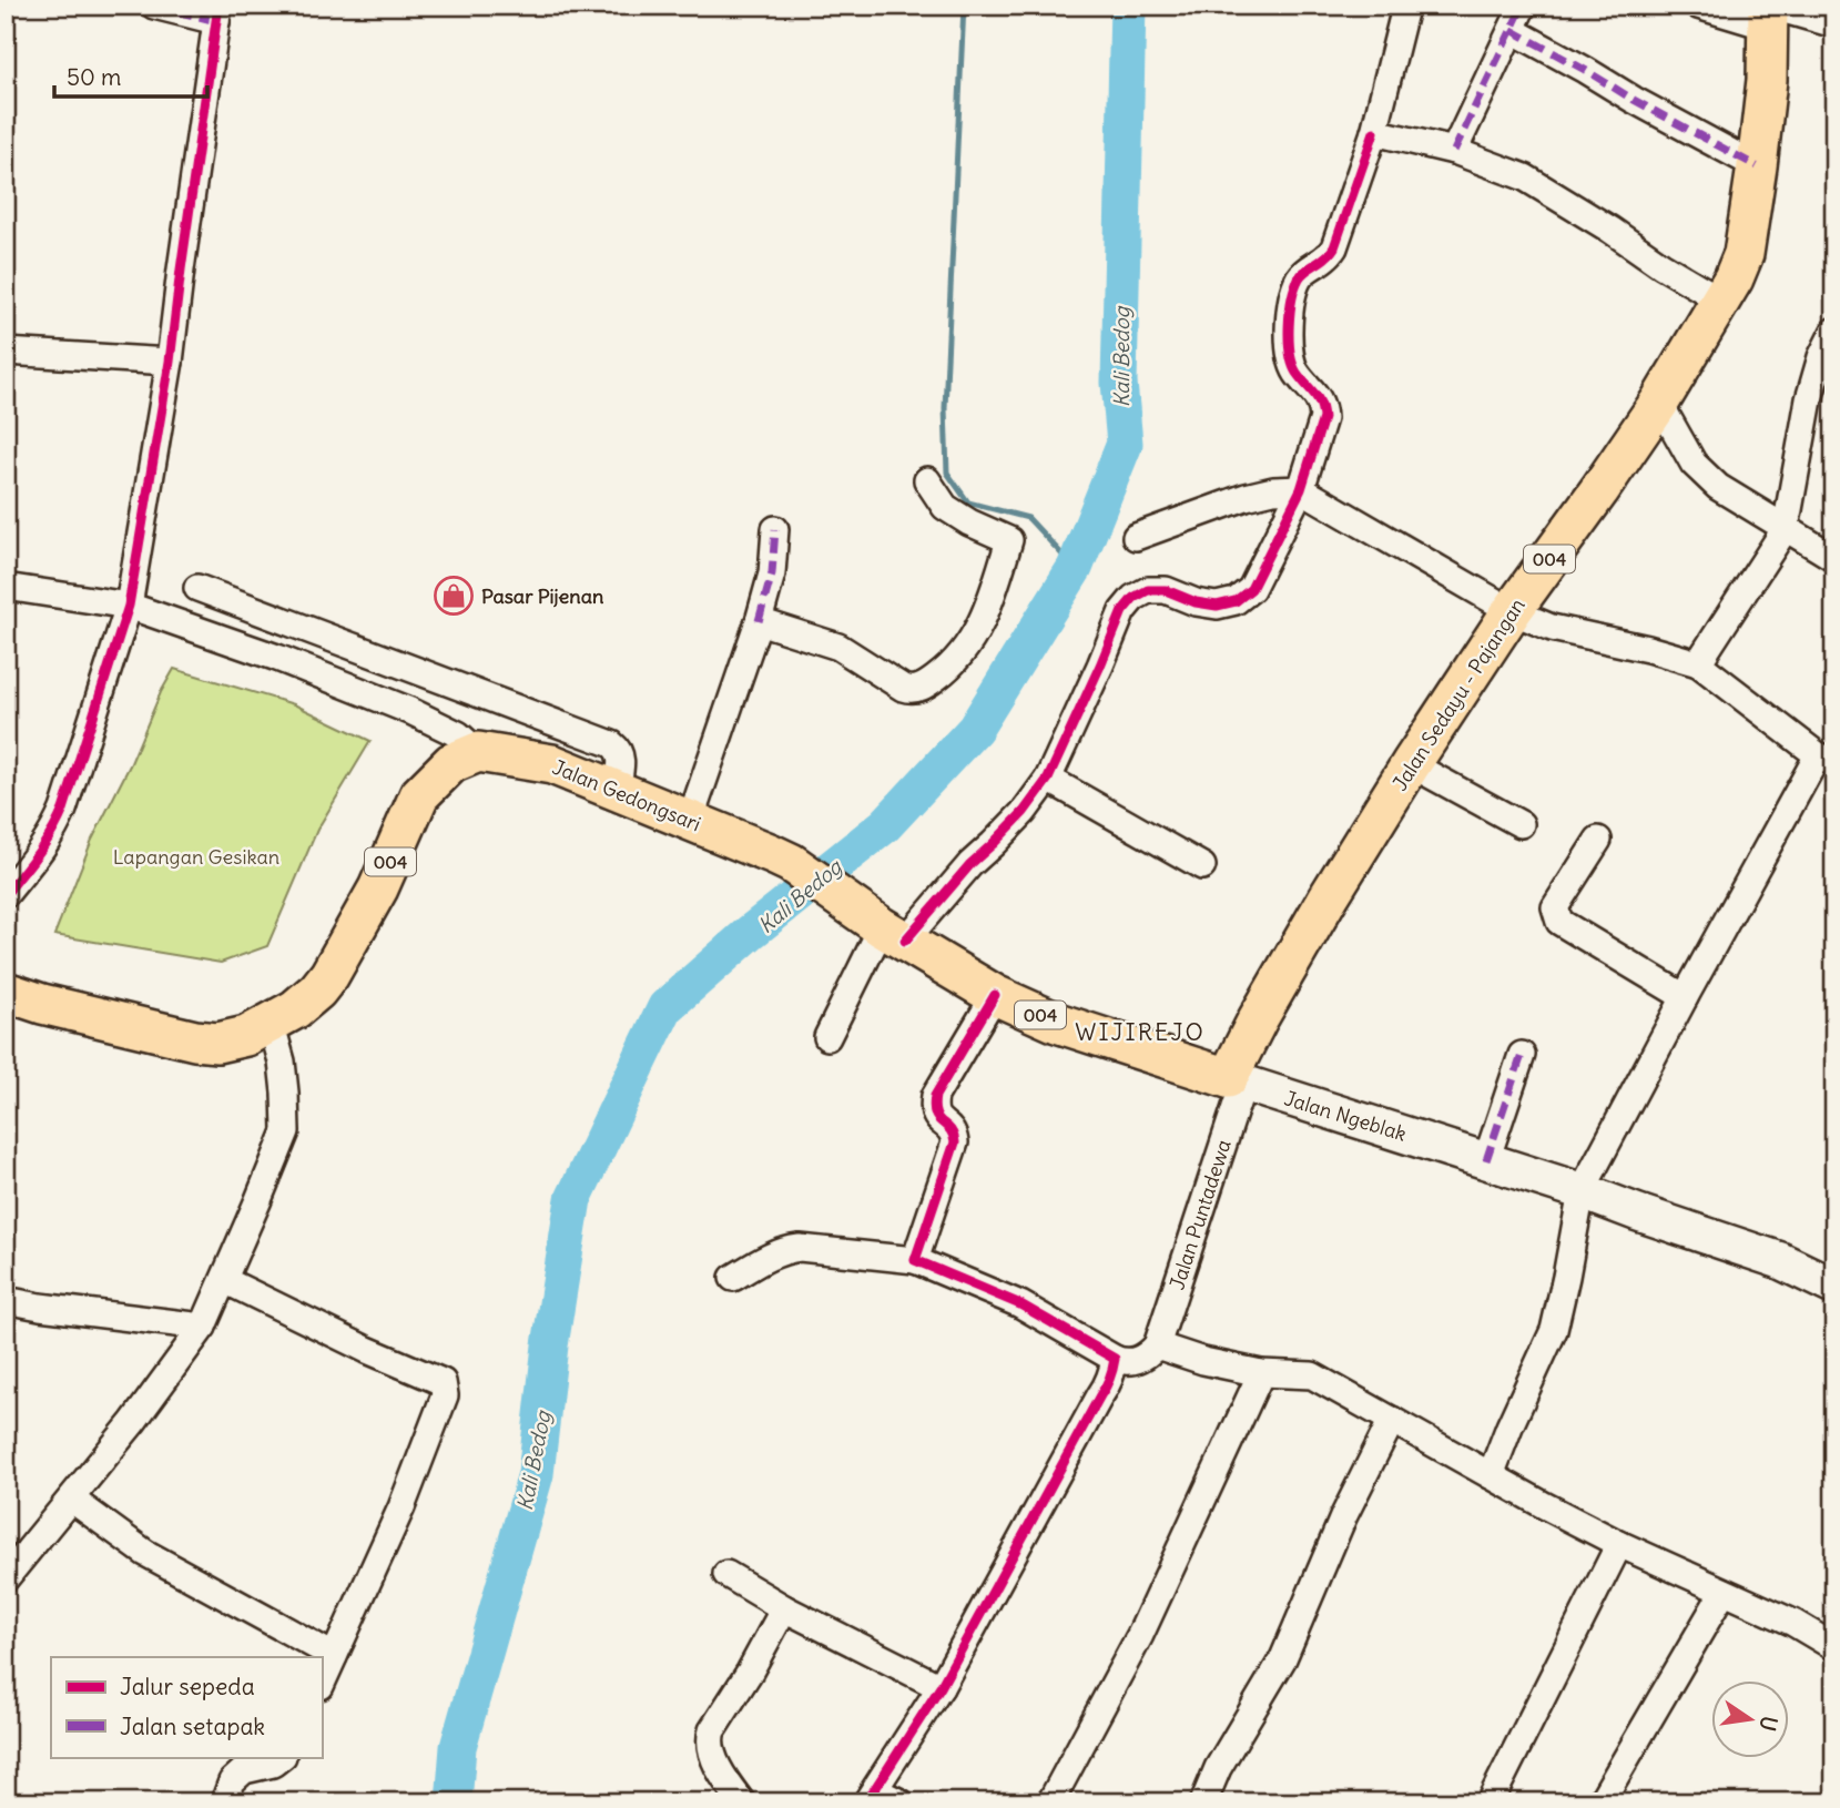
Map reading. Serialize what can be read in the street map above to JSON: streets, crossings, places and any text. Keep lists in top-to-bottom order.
{
  "streets": {
    "main road": [
      "004",
      "Jalan Sedayu - Pajangan",
      "Jalan Gedongsari",
      "Jalan Ngeblak"
    ],
    "street": ["Jalan Puntadewa"]
  },
  "crossings": [
    ["004", "Jalan Gedongsari"],
    ["Jalan Sedayu - Pajangan", "Jalan Ngeblak"],
    ["Jalan Sedayu - Pajangan", "Jalan Puntadewa"],
    ["Jalan Gedongsari", "Jalan Ngeblak"],
    ["Jalan Ngeblak", "Jalan Puntadewa"]
  ],
  "districts": ["WIJIREJO"],
  "water": ["Kali Bedog"],
  "parks": ["Lapangan Gesikan"],
  "places": {
    "shop": ["Pasar Pijenan"]
  },
  "legend": ["Jalur sepeda", "Jalan setapak"],
  "scale_bar": "50 m",
  "north": "right"
}
